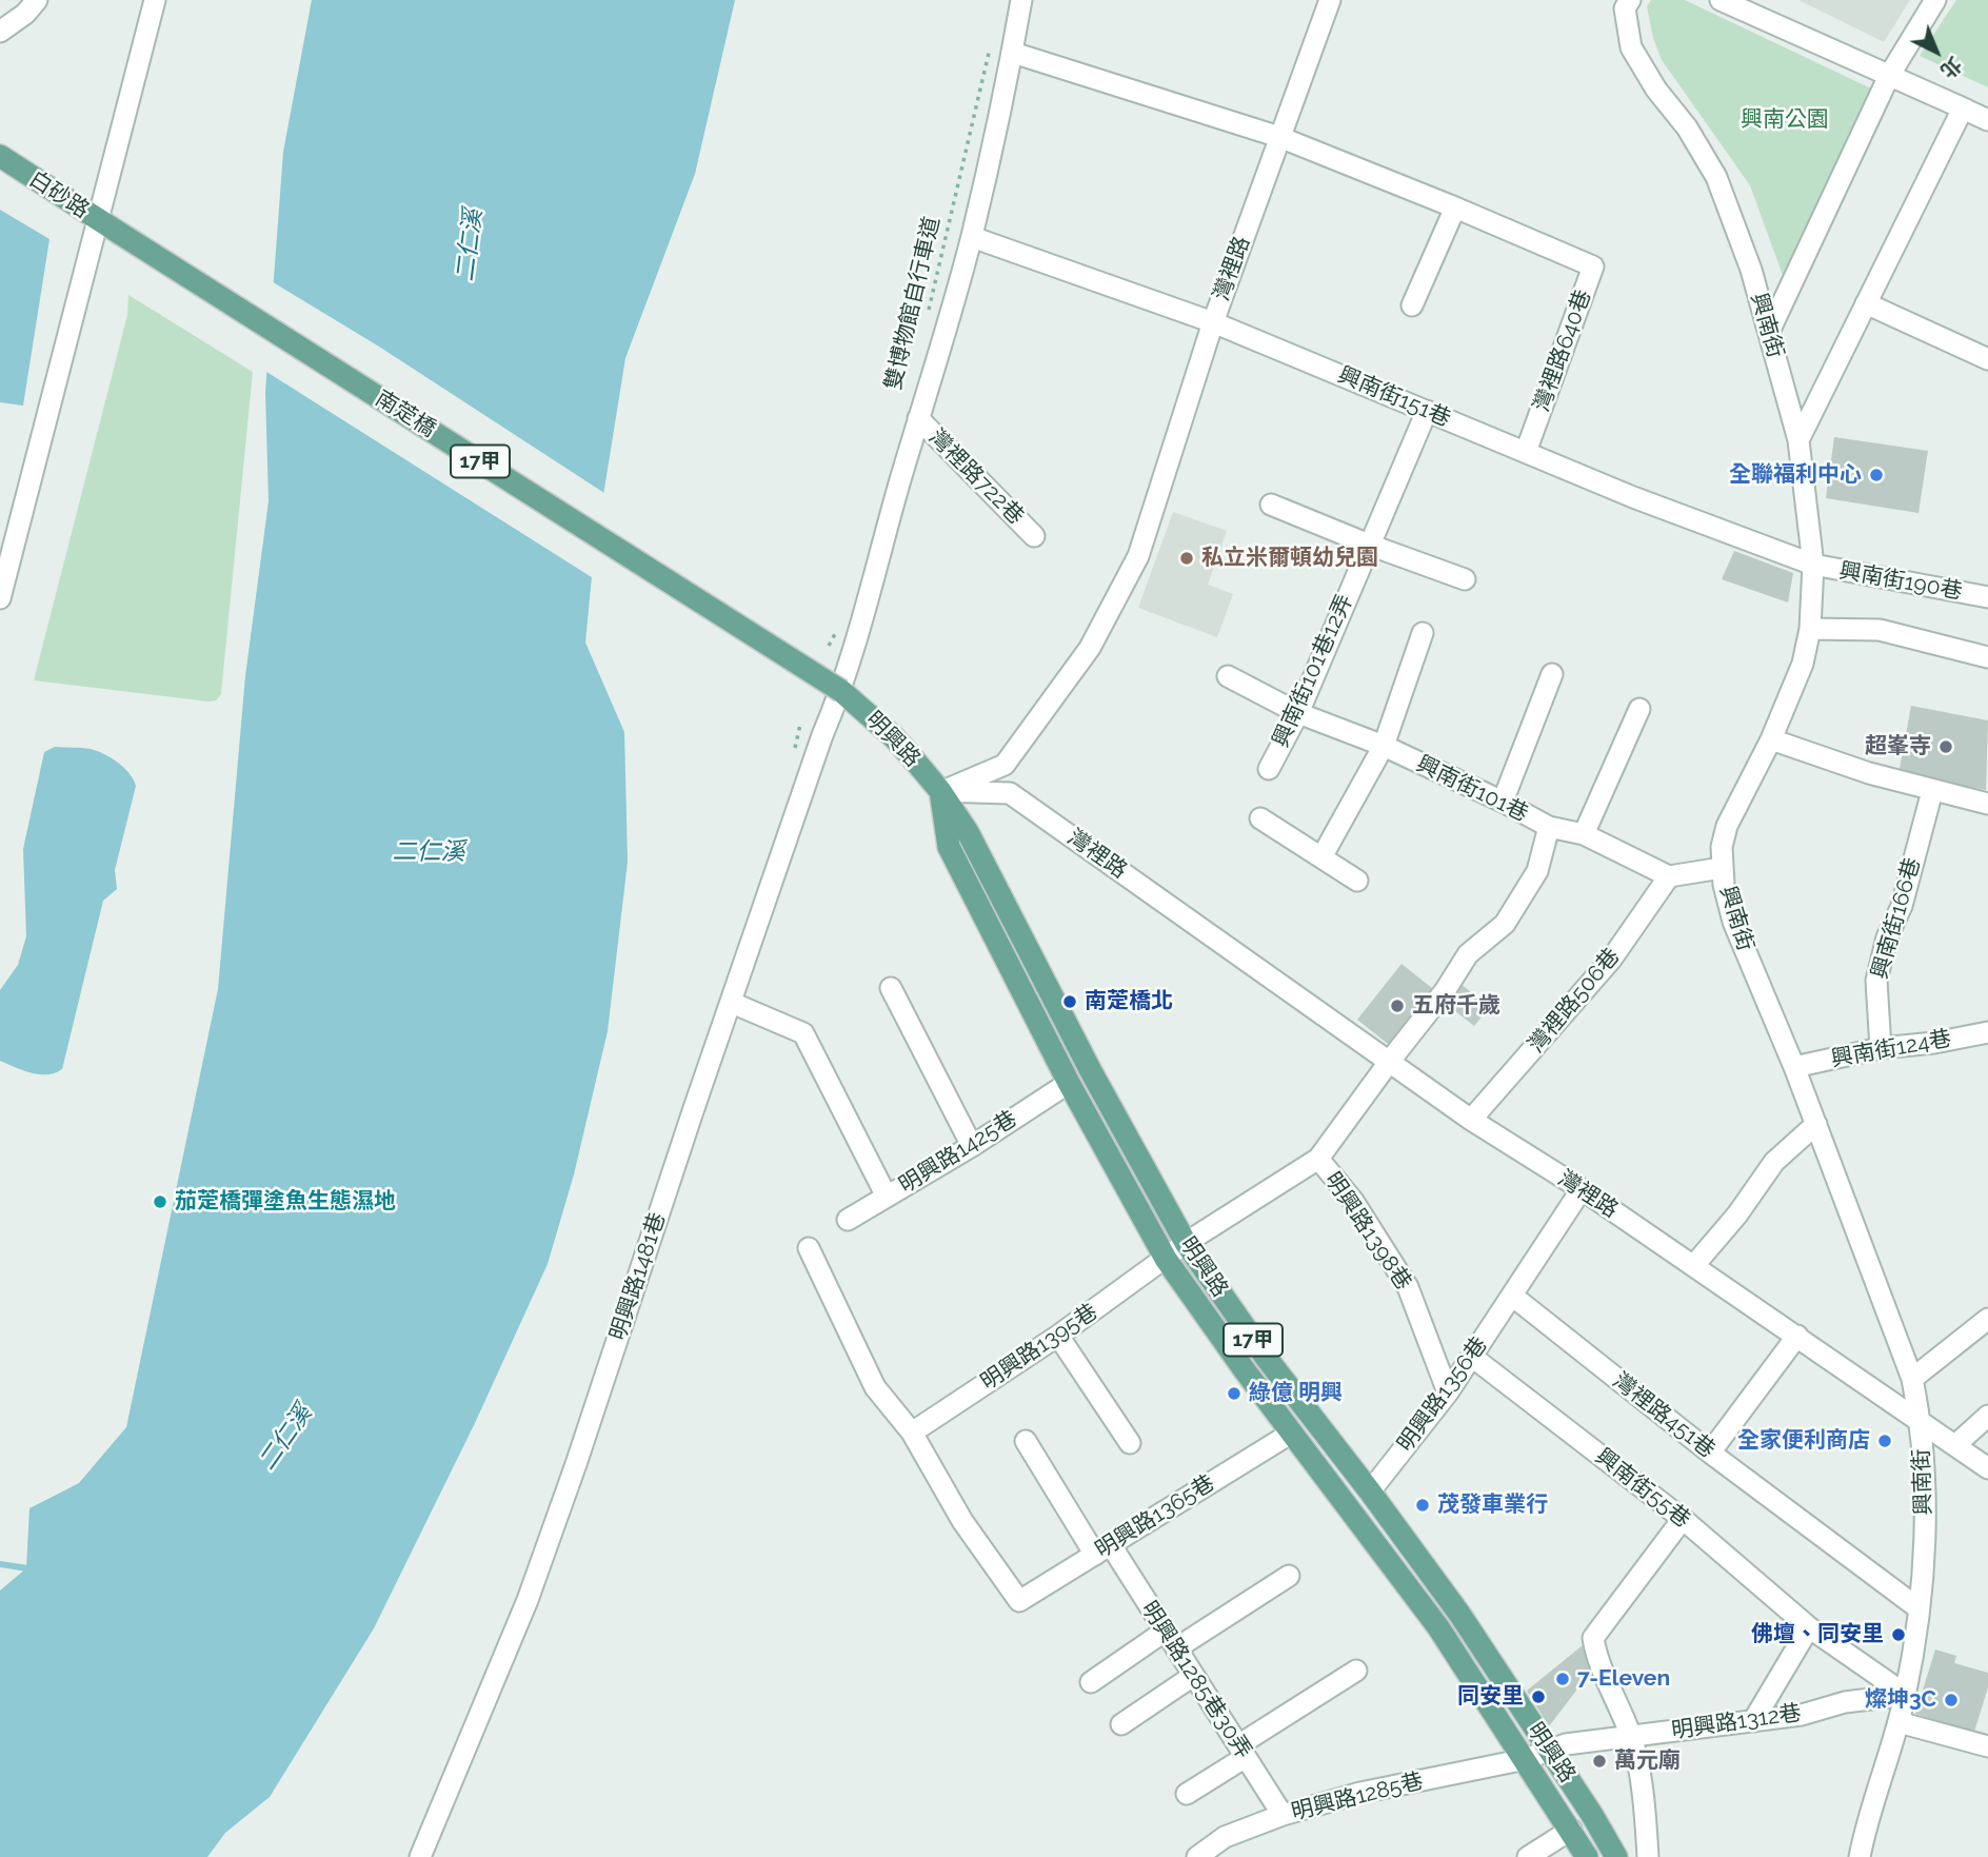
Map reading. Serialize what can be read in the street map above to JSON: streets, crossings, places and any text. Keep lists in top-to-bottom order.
{
  "streets": {
    "main road": [
      "白砂路",
      "南萣橋",
      "17甲",
      "明興路"
    ],
    "street": [
      "灣裡路",
      "興南街",
      "灣裡路640巷",
      "興南街151巷",
      "灣裡路722巷",
      "興南街190巷",
      "興南街101巷12弄",
      "興南街101巷",
      "興南街166巷",
      "灣裡路506巷",
      "興南街124巷",
      "明興路1425巷",
      "明興路1398巷",
      "明興路1481巷",
      "明興路1395巷",
      "明興路1356巷",
      "灣裡路451巷",
      "興南街55巷",
      "明興路1365巷",
      "明興路1285巷30弄",
      "明興路1312巷",
      "明興路1285巷"
    ],
    "path": ["雙博物館自行車道"]
  },
  "crossings": [
    ["白砂路", "南萣橋"],
    ["灣裡路", "興南街"],
    ["灣裡路", "灣裡路640巷"],
    ["灣裡路", "興南街151巷"],
    ["灣裡路", "明興路"],
    ["灣裡路", "灣裡路506巷"],
    ["興南街", "興南街151巷"],
    ["興南街", "興南街190巷"],
    ["興南街", "興南街124巷"],
    ["興南街", "灣裡路451巷"],
    ["興南街", "興南街55巷"],
    ["興南街", "明興路1312巷"],
    ["灣裡路640巷", "興南街151巷"],
    ["興南街151巷", "興南街190巷"],
    ["興南街151巷", "興南街101巷12弄"],
    ["南萣橋", "明興路"],
    ["南萣橋", "明興路1481巷"],
    ["興南街101巷12弄", "興南街101巷"],
    ["明興路", "明興路1425巷"],
    ["明興路", "明興路1398巷"],
    ["明興路", "明興路1481巷"],
    ["明興路", "明興路1395巷"],
    ["明興路", "明興路1356巷"],
    ["明興路", "明興路1365巷"],
    ["明興路", "明興路1312巷"],
    ["明興路", "明興路1285巷"],
    ["興南街101巷", "灣裡路506巷"],
    ["興南街166巷", "興南街124巷"],
    ["明興路1398巷", "明興路1395巷"],
    ["明興路1398巷", "明興路1356巷"],
    ["明興路1395巷", "明興路1365巷"],
    ["明興路1356巷", "灣裡路451巷"],
    ["明興路1356巷", "興南街55巷"],
    ["興南街55巷", "明興路1312巷"],
    ["明興路1365巷", "明興路1285巷30弄"],
    ["明興路1285巷30弄", "明興路1285巷"],
    ["明興路1312巷", "明興路1285巷"]
  ],
  "water": ["二仁溪"],
  "parks": ["興南公園"],
  "places": [
    "全聯福利中心",
    "私立米爾頓幼兒園",
    "超峯寺",
    "南萣橋北",
    "五府千歲",
    "茄萣橋彈塗魚生態濕地",
    "綠億 明興",
    "全家便利商店",
    "茂發車業行",
    "佛壇、同安里",
    "7-Eleven",
    "同安里",
    "燦坤3C",
    "萬元廟"
  ],
  "north": "bottom right"
}
